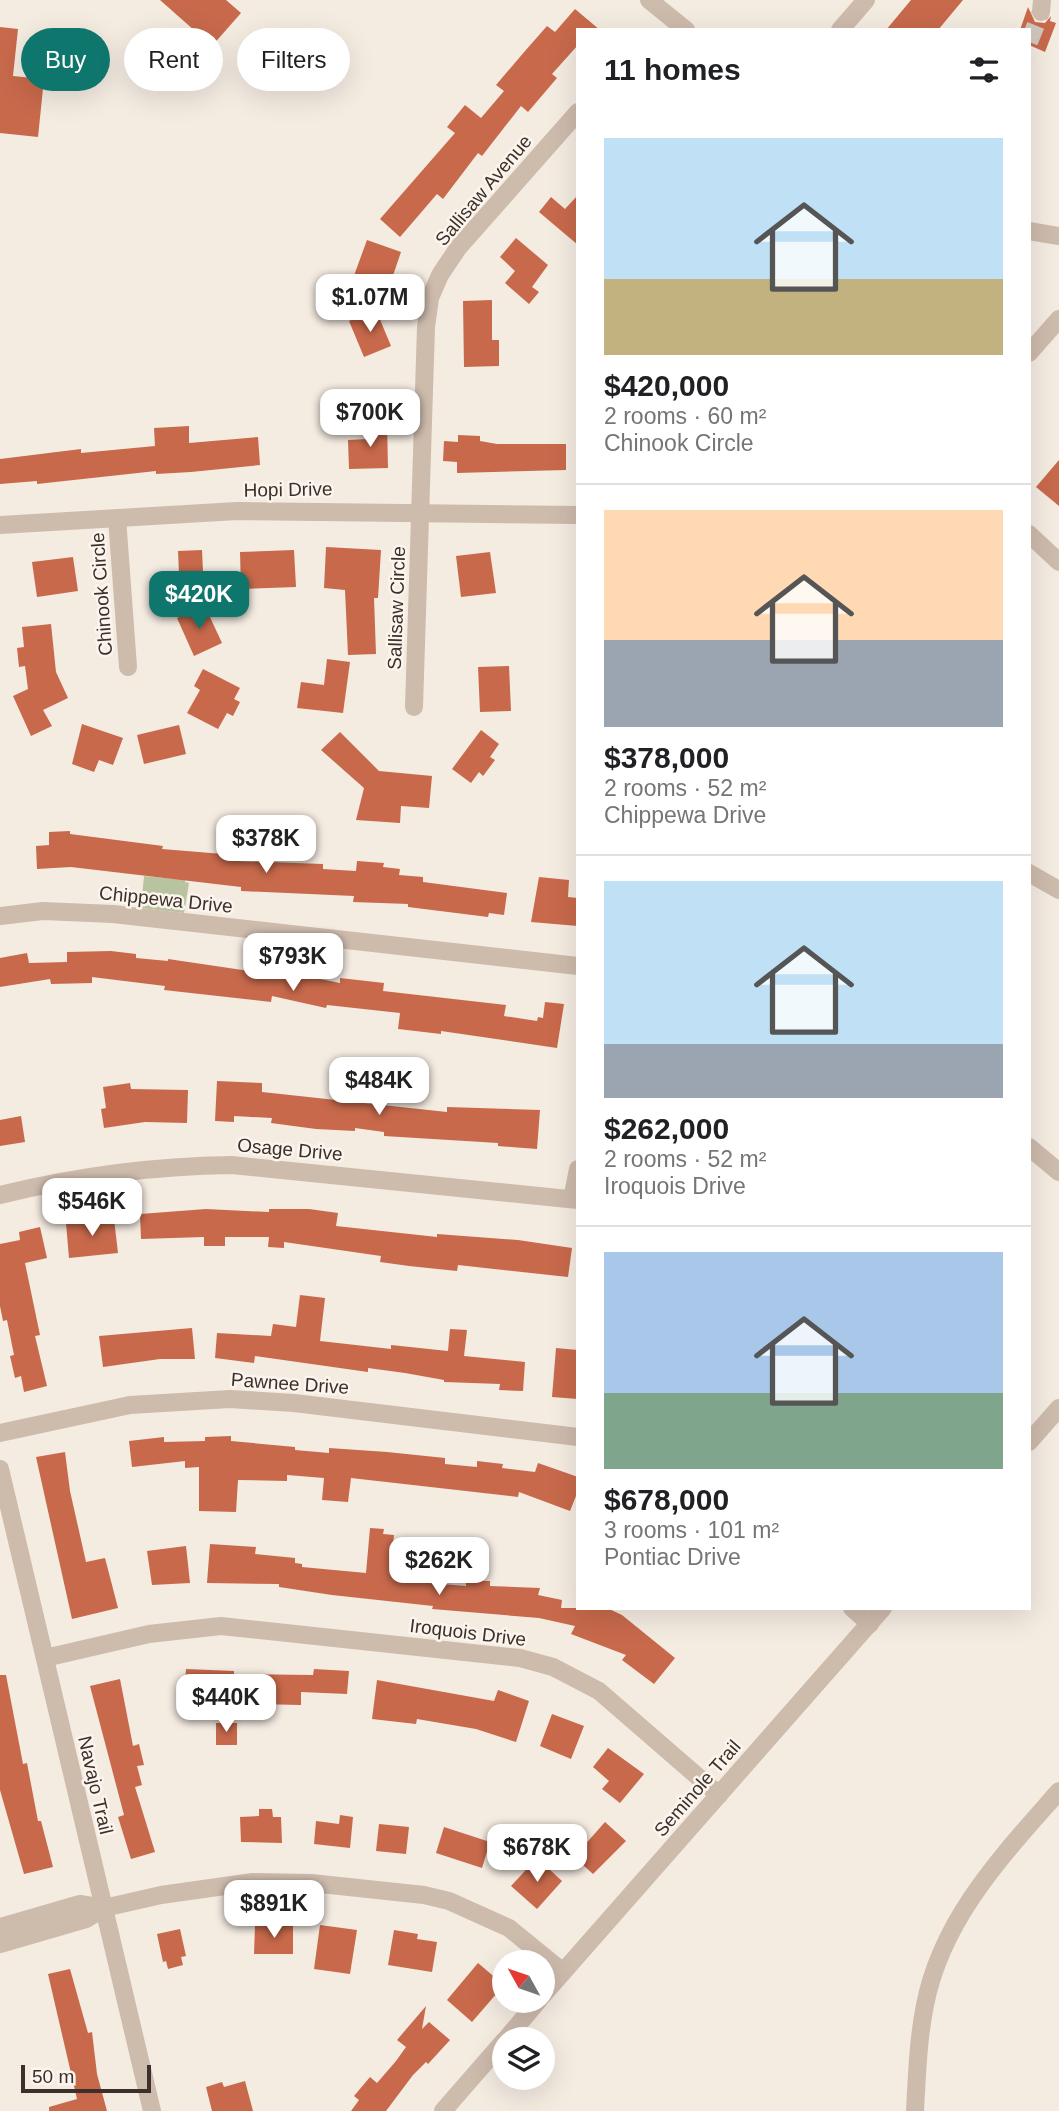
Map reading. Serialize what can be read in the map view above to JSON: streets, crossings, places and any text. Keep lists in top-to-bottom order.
{
  "streets": {
    "street": [
      "Sallisaw Avenue",
      "Hopi Drive",
      "Chinook Circle",
      "Sallisaw Circle",
      "Chippewa Drive",
      "Osage Drive",
      "Pawnee Drive",
      "Iroquois Drive",
      "Navajo Trail",
      "Seminole Trail"
    ]
  },
  "crossings": [
    ["Sallisaw Avenue", "Hopi Drive"],
    ["Sallisaw Avenue", "Sallisaw Circle"],
    ["Hopi Drive", "Chinook Circle"],
    ["Hopi Drive", "Sallisaw Circle"],
    ["Iroquois Drive", "Navajo Trail"],
    ["Iroquois Drive", "Seminole Trail"]
  ],
  "scale_bar": "50 m",
  "north": "top left",
  "page": {
    "chip": ["Buy", "Rent", "Filters"],
    "heading": "11 homes",
    "list": [
      {
        "name": "$420,000",
        "note": "2 rooms · 60 m² · Chinook Circle"
      },
      {
        "name": "$378,000",
        "note": "2 rooms · 52 m² · Chippewa Drive"
      },
      {
        "name": "$262,000",
        "note": "2 rooms · 52 m² · Iroquois Drive"
      },
      {
        "name": "$678,000",
        "note": "3 rooms · 101 m² · Pontiac Drive"
      }
    ],
    "price": [
      "$1.07M",
      "$700K",
      "$420K",
      "$378K",
      "$793K",
      "$484K",
      "$546K",
      "$262K",
      "$440K",
      "$678K",
      "$891K"
    ],
    "scale": "50 m"
  }
}
